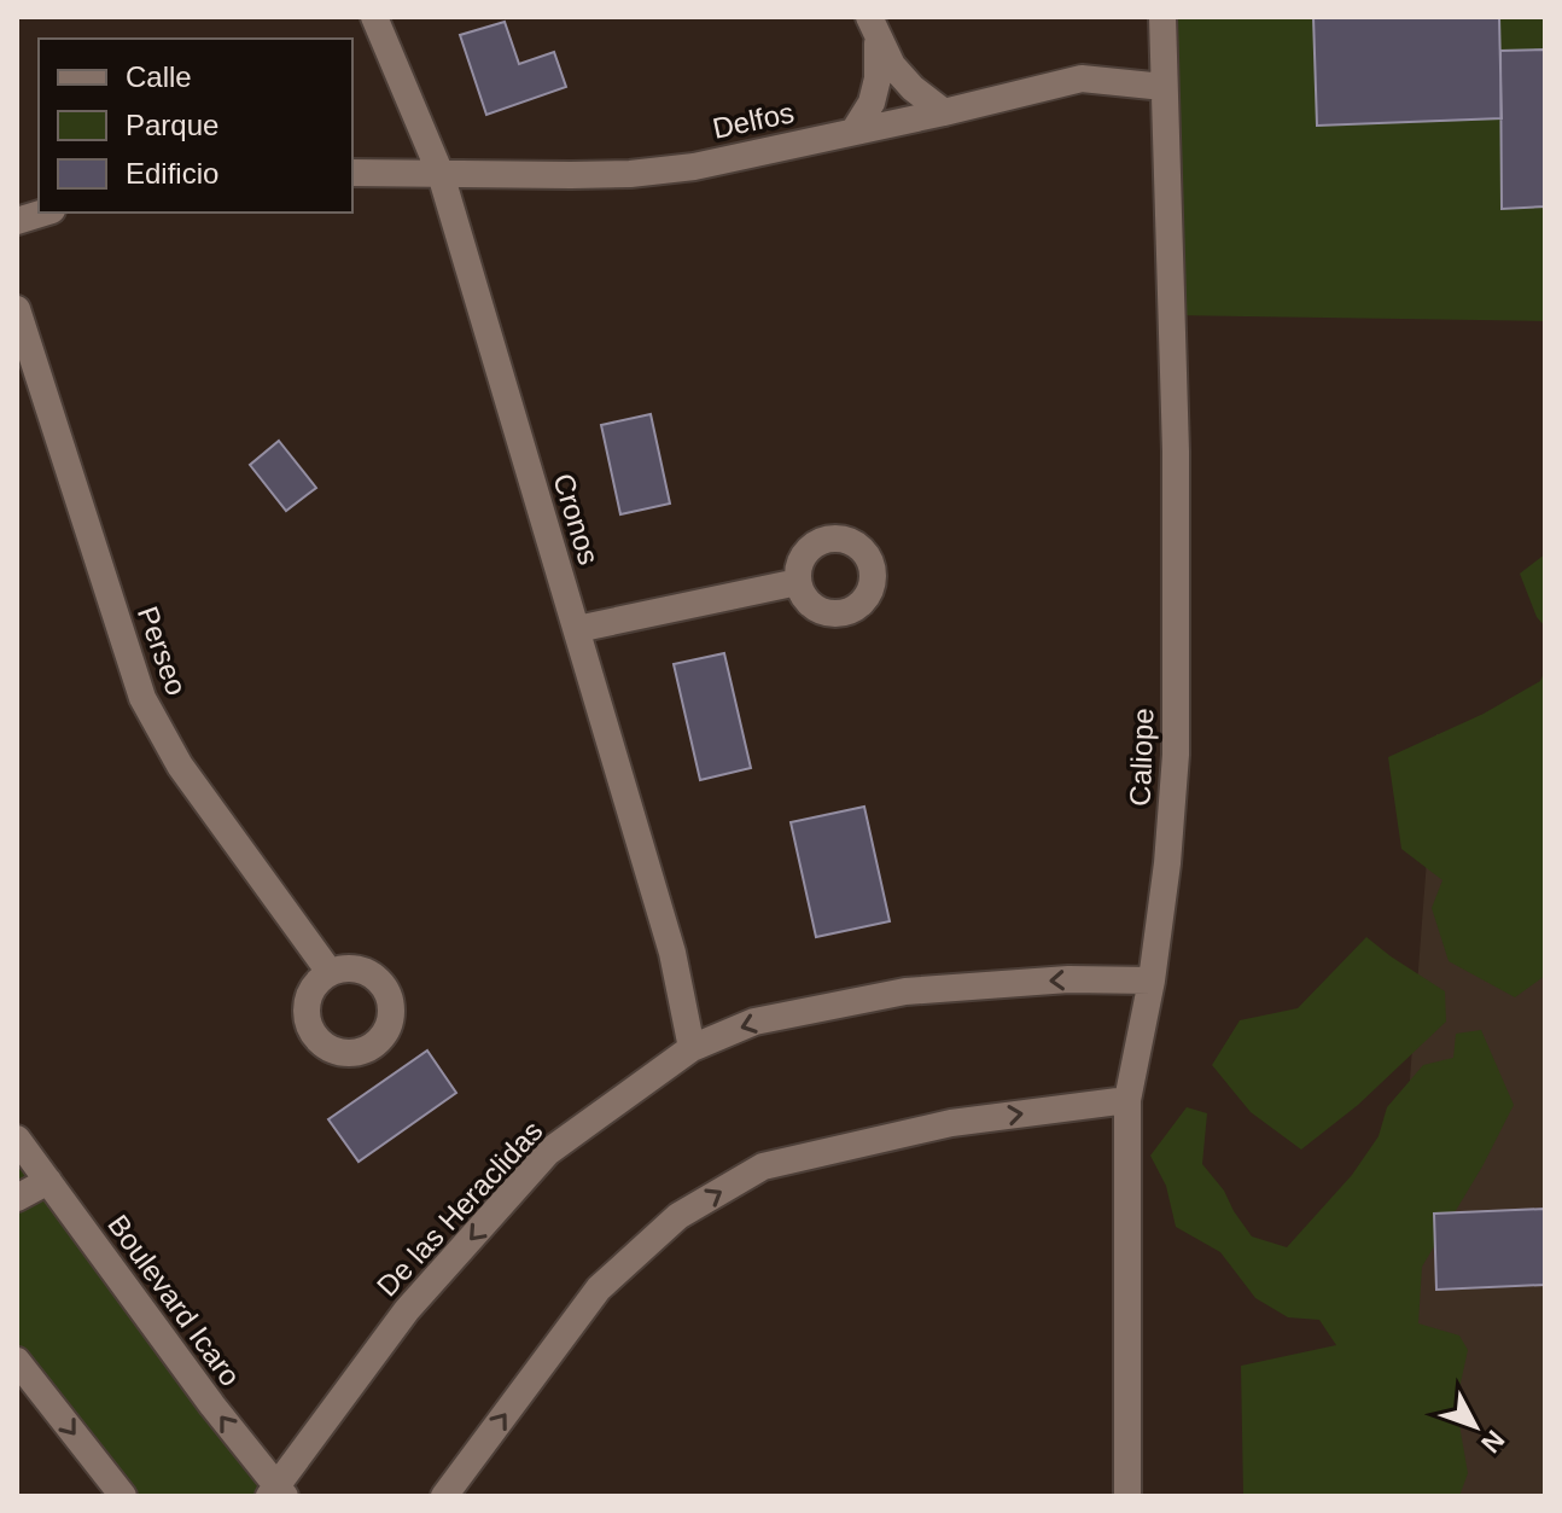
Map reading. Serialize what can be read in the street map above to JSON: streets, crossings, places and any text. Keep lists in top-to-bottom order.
{
  "streets": {
    "street": [
      "Delfos",
      "Cronos",
      "Perseo",
      "Caliope",
      "De las Heraclidas",
      "Boulevard Icaro"
    ]
  },
  "crossings": [
    ["Delfos", "Cronos"],
    ["Delfos", "Caliope"],
    ["Cronos", "De las Heraclidas"],
    ["Caliope", "De las Heraclidas"],
    ["De las Heraclidas", "Boulevard Icaro"]
  ],
  "legend": ["Calle", "Parque", "Edificio"],
  "north": "bottom right"
}
